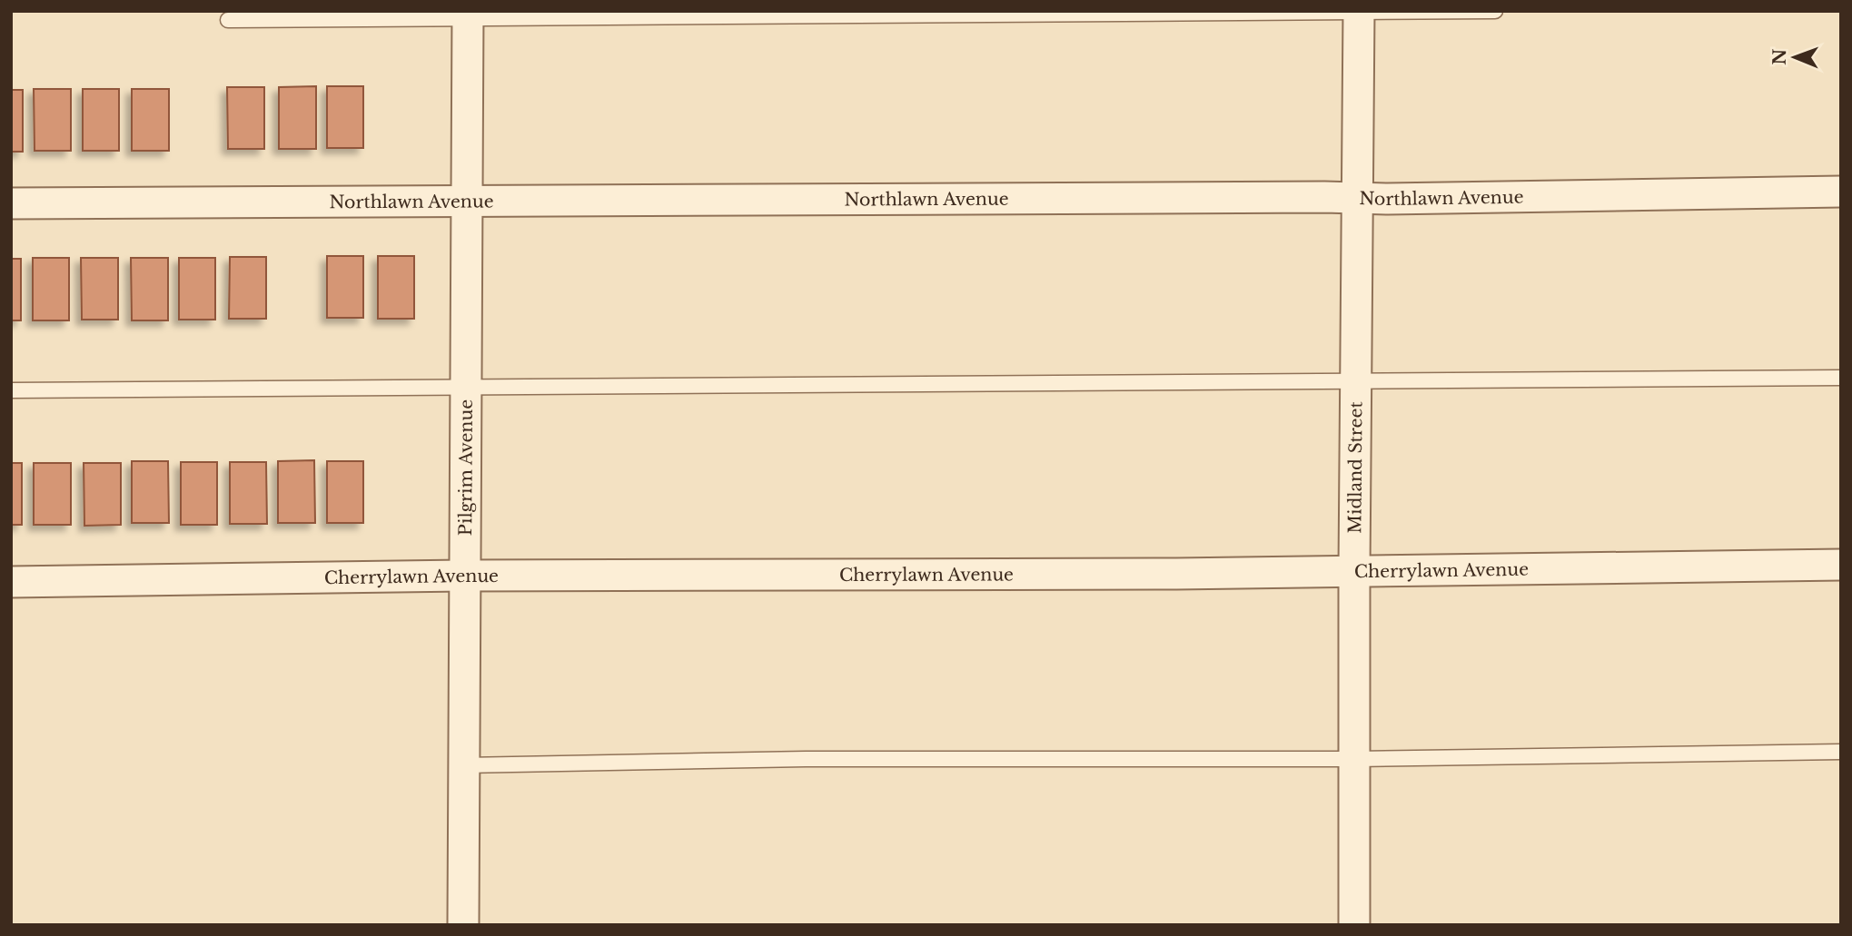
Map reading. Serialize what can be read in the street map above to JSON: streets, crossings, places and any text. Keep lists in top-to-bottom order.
{
  "streets": {
    "street": [
      "Northlawn Avenue",
      "Pilgrim Avenue",
      "Midland Street",
      "Cherrylawn Avenue"
    ]
  },
  "crossings": [
    ["Northlawn Avenue", "Pilgrim Avenue"],
    ["Northlawn Avenue", "Midland Street"],
    ["Pilgrim Avenue", "Cherrylawn Avenue"],
    ["Midland Street", "Cherrylawn Avenue"]
  ],
  "north": "left"
}
